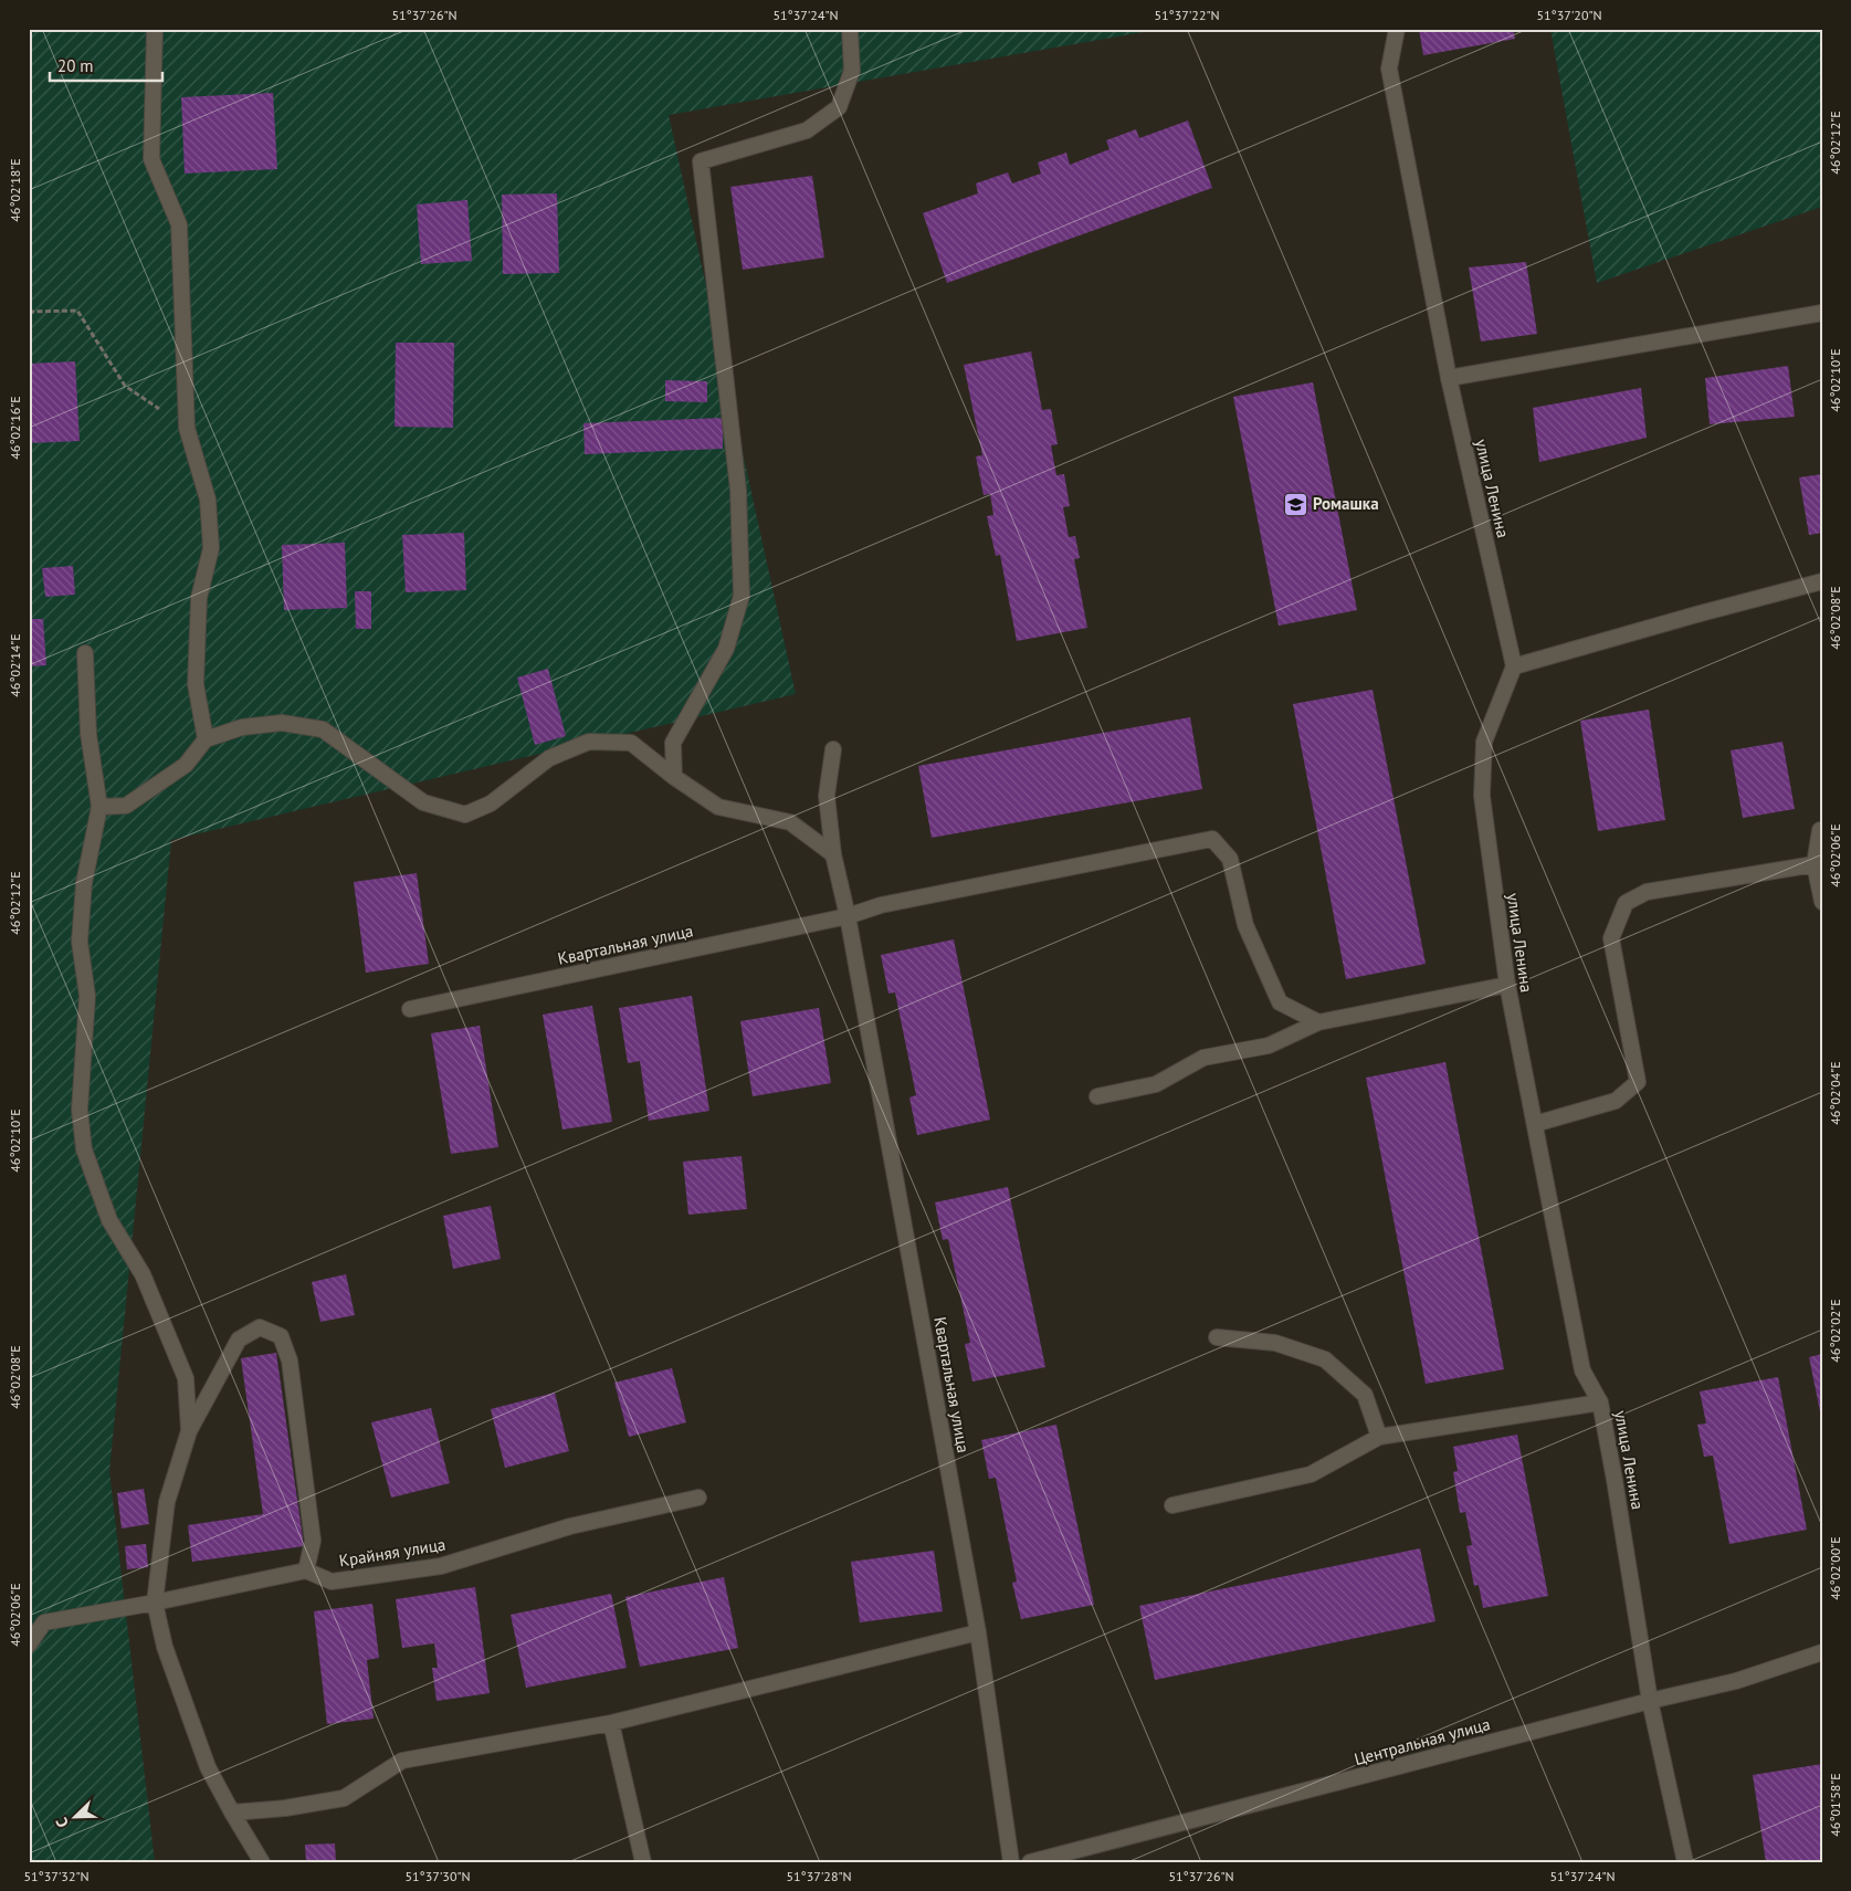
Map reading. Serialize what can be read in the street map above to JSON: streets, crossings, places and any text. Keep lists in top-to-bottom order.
{
  "streets": {
    "street": [
      "улица Ленина",
      "Квартальная улица",
      "Крайняя улица",
      "Центральная улица"
    ]
  },
  "crossings": [
    ["улица Ленина", "Центральная улица"]
  ],
  "places": {
    "school or university": ["Ромашка"]
  },
  "scale_bar": "20 m",
  "north": "bottom left",
  "coordinates": [
    "51°37'26\"N",
    "51°37'24\"N",
    "51°37'22\"N",
    "51°37'20\"N",
    "46°02'12\"E",
    "46°02'18\"E",
    "46°02'10\"E",
    "46°02'16\"E",
    "46°02'08\"E",
    "46°02'14\"E",
    "46°02'06\"E",
    "46°02'04\"E",
    "46°02'02\"E",
    "46°02'00\"E",
    "46°01'58\"E",
    "51°37'32\"N",
    "51°37'30\"N",
    "51°37'28\"N"
  ]
}
